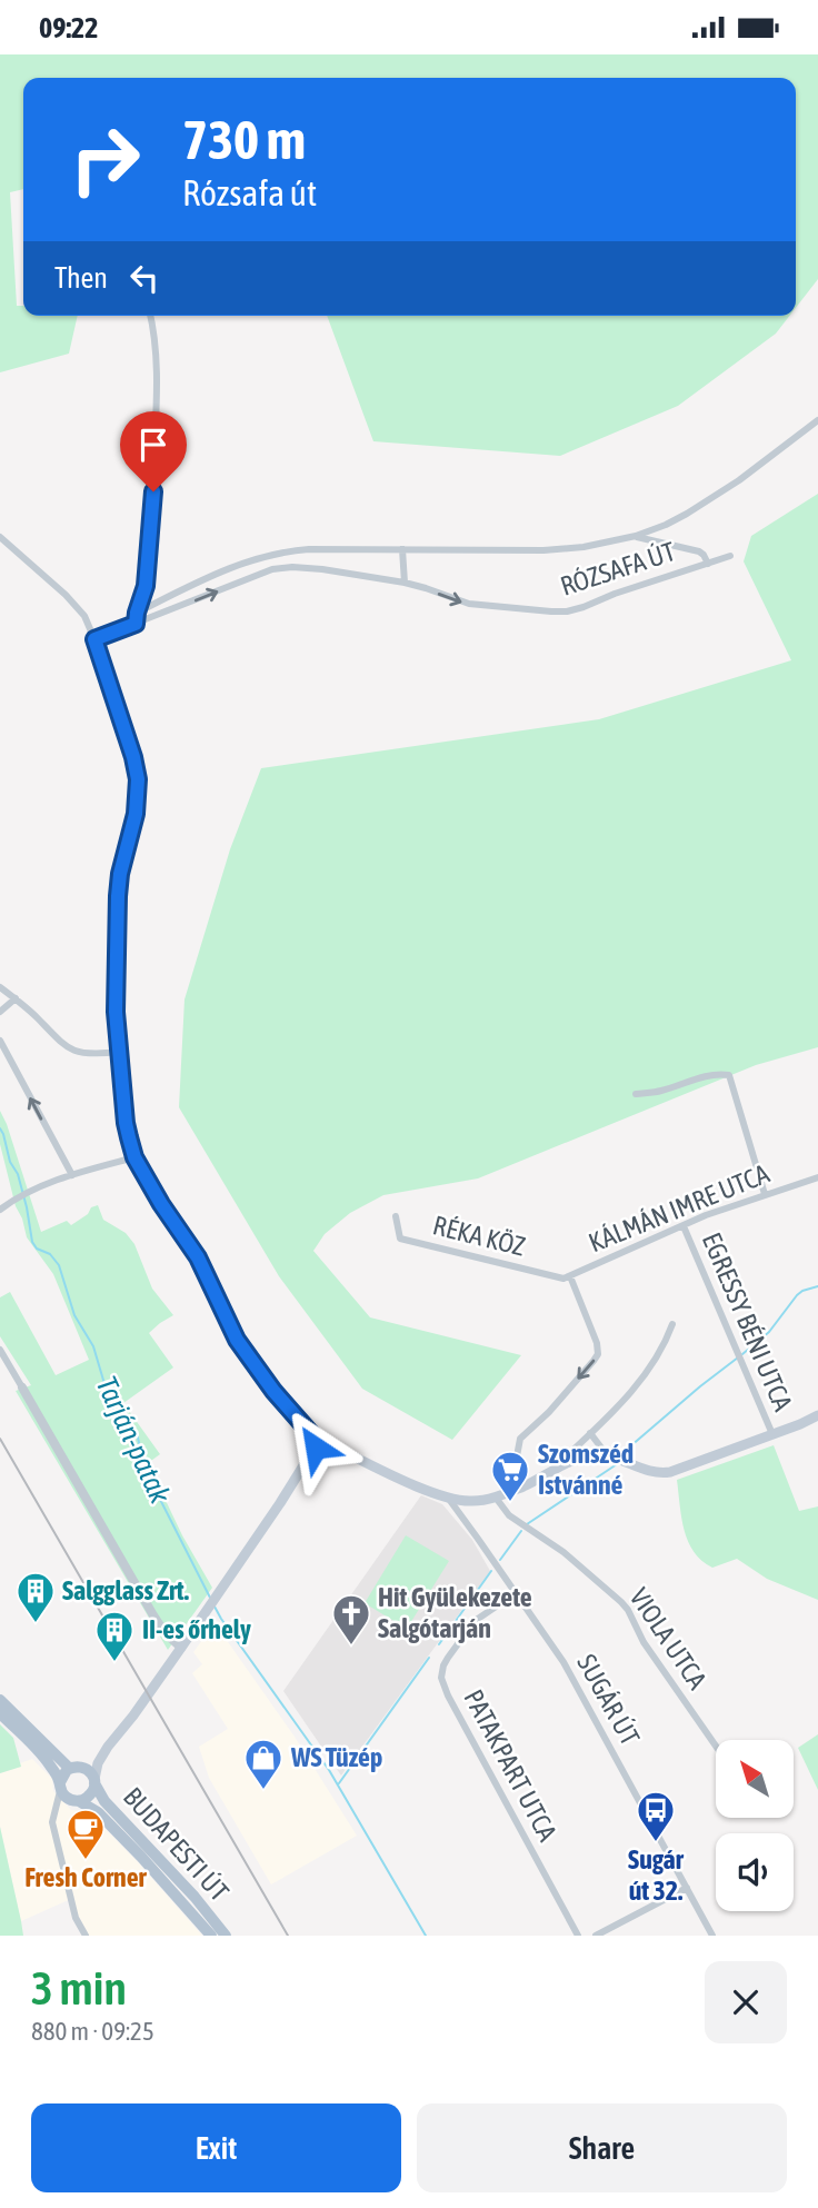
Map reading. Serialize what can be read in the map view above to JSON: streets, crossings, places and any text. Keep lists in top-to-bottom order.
{
  "streets": {
    "main road": ["BUDAPESTI ÚT"],
    "street": [
      "RÓZSAFA ÚT",
      "KÁLMÁN IMRE UTCA",
      "RÉKA KÖZ",
      "EGRESSY BÉNI UTCA",
      "VIOLA UTCA",
      "SUGÁR ÚT",
      "PATAKPART UTCA"
    ]
  },
  "crossings": [
    ["KÁLMÁN IMRE UTCA", "RÉKA KÖZ"],
    ["KÁLMÁN IMRE UTCA", "EGRESSY BÉNI UTCA"],
    ["SUGÁR ÚT", "PATAKPART UTCA"]
  ],
  "water": ["Tarján-patak"],
  "places": {
    "supermarket": ["Szomszéd Istvánné"],
    "building": ["Salgglass Zrt.", "II-es őrhely"],
    "church": ["Hit Gyülekezete Salgótarján"],
    "shop": ["WS Tüzép"],
    "bus stop": ["Sugár út 32."],
    "cafe": ["Fresh Corner"]
  },
  "north": "top left",
  "page": {
    "status": "09:22",
    "turn": ["730 m", "Rózsafa út"],
    "then": "Then",
    "heading": ["3 min", "880 m · 09:25"],
    "buttons": ["Exit", "Share"]
  }
}
